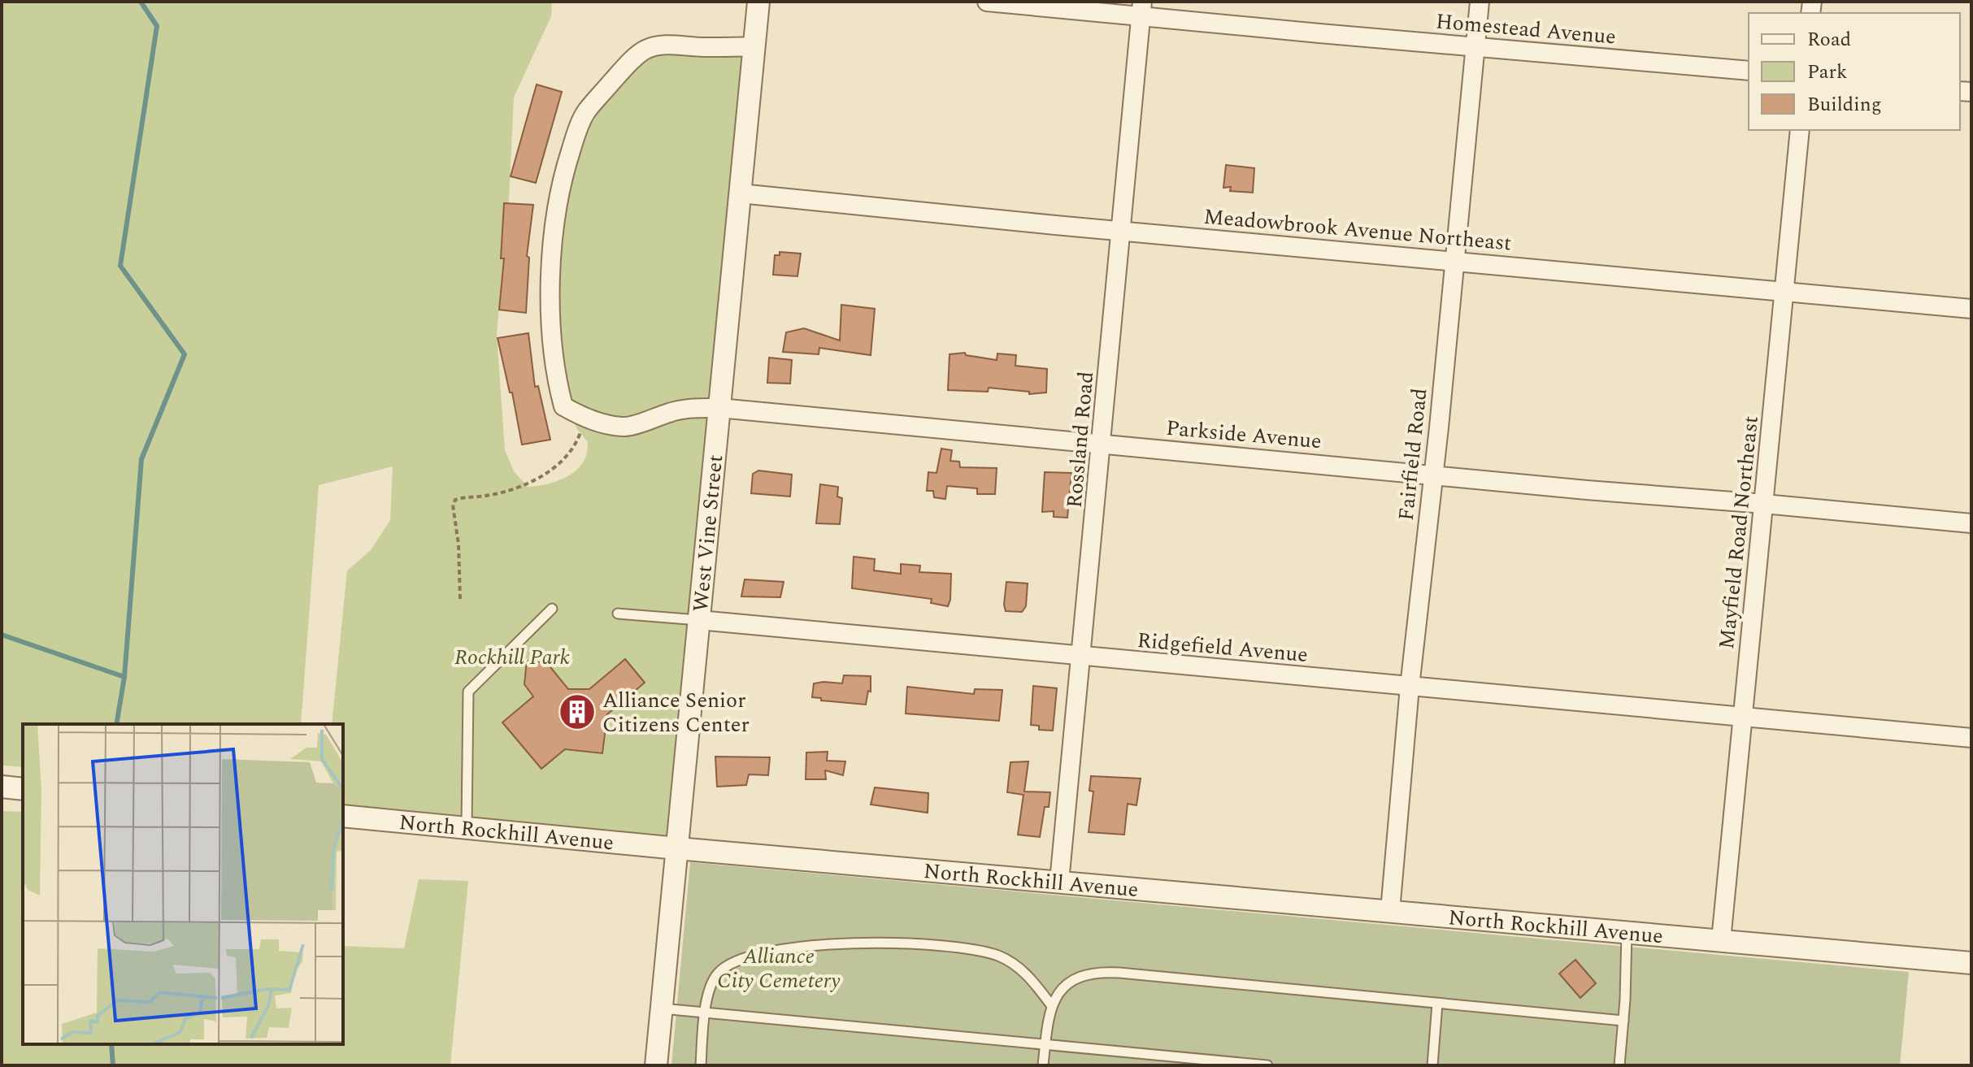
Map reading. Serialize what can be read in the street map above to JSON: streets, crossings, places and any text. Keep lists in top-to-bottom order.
{
  "streets": {
    "street": [
      "Homestead Avenue",
      "Meadowbrook Avenue Northeast",
      "Parkside Avenue",
      "Rossland Road",
      "Fairfield Road",
      "Mayfield Road Northeast",
      "West Vine Street",
      "Ridgefield Avenue",
      "North Rockhill Avenue"
    ]
  },
  "crossings": [
    ["Homestead Avenue", "Rossland Road"],
    ["Homestead Avenue", "Fairfield Road"],
    ["Meadowbrook Avenue Northeast", "Rossland Road"],
    ["Meadowbrook Avenue Northeast", "Fairfield Road"],
    ["Meadowbrook Avenue Northeast", "Mayfield Road Northeast"],
    ["Meadowbrook Avenue Northeast", "West Vine Street"],
    ["Parkside Avenue", "Rossland Road"],
    ["Parkside Avenue", "Fairfield Road"],
    ["Parkside Avenue", "Mayfield Road Northeast"],
    ["Parkside Avenue", "West Vine Street"],
    ["Rossland Road", "Ridgefield Avenue"],
    ["Rossland Road", "North Rockhill Avenue"],
    ["Fairfield Road", "Ridgefield Avenue"],
    ["Fairfield Road", "North Rockhill Avenue"],
    ["Mayfield Road Northeast", "Ridgefield Avenue"],
    ["Mayfield Road Northeast", "North Rockhill Avenue"],
    ["West Vine Street", "Ridgefield Avenue"],
    ["West Vine Street", "North Rockhill Avenue"]
  ],
  "parks": ["Rockhill Park", "Alliance City Cemetery"],
  "places": {
    "building": ["Alliance Senior Citizens Center"]
  },
  "legend": ["Road", "Park", "Building"]
}
